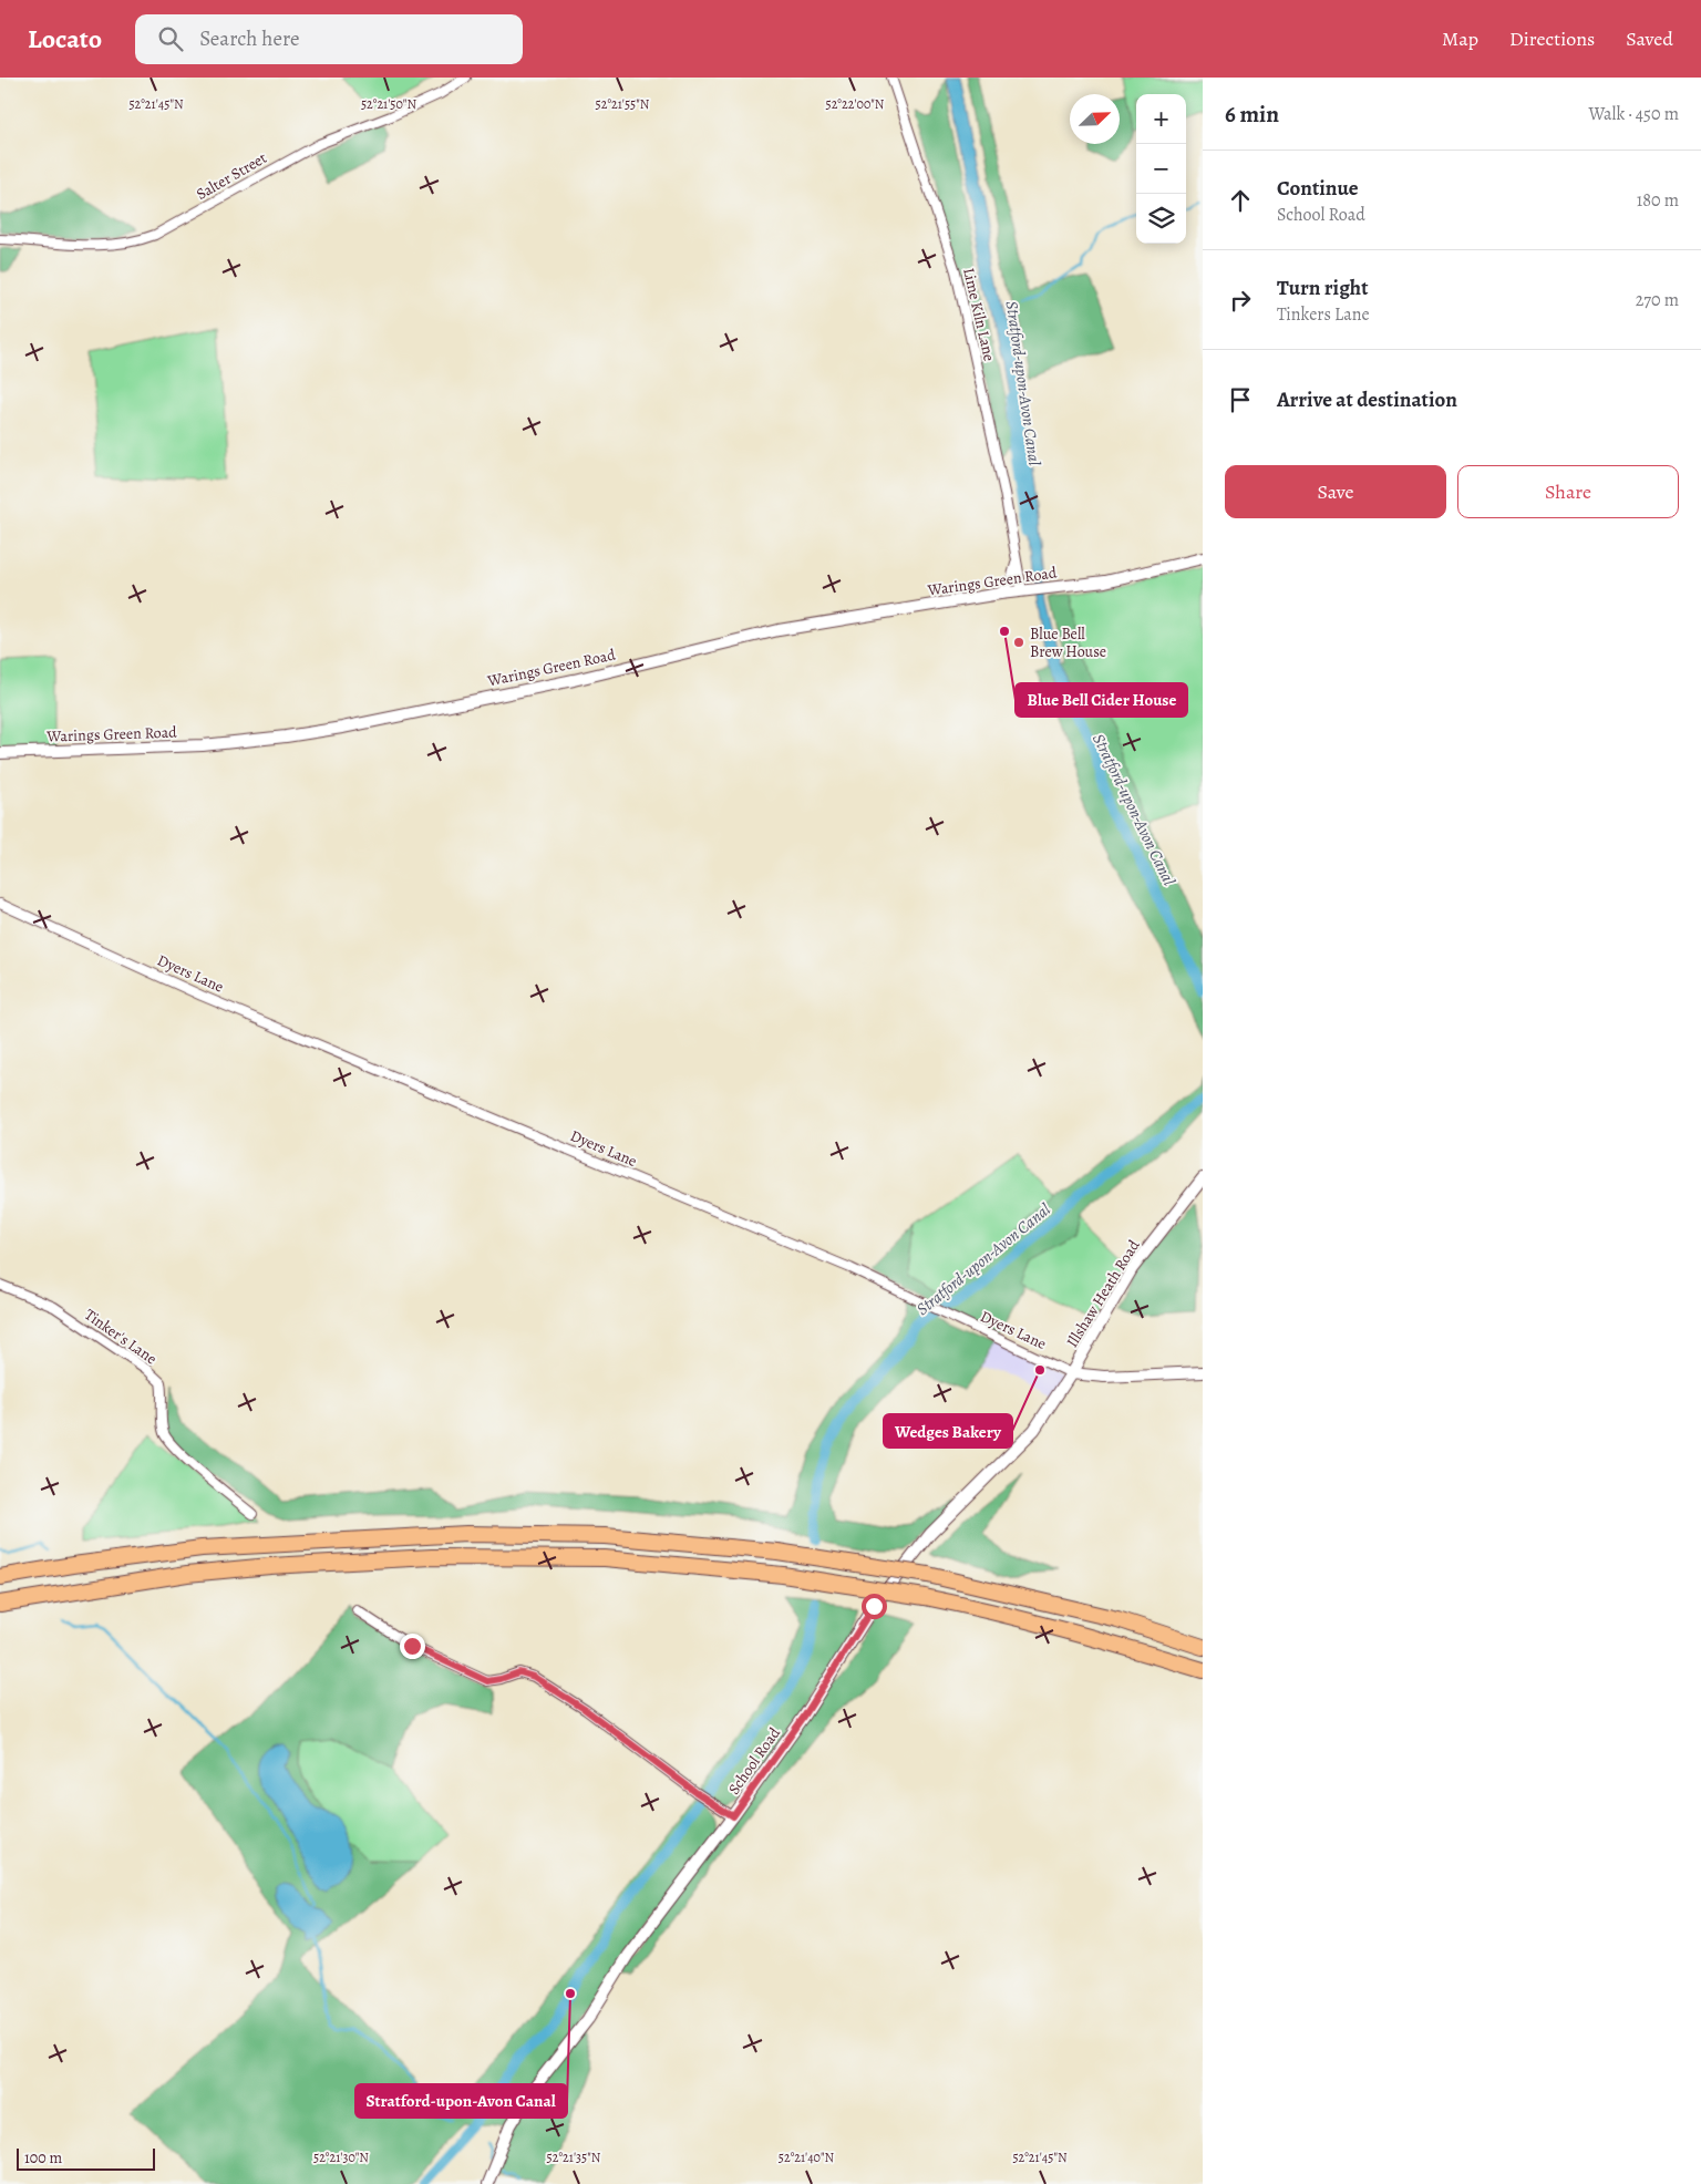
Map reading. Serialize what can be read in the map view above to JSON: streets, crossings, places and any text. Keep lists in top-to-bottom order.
{
  "streets": {
    "street": [
      "Salter Street",
      "Lime Kiln Lane",
      "Warings Green Road",
      "Dyers Lane",
      "Illshaw Heath Road",
      "Tinker's Lane",
      "School Road"
    ]
  },
  "crossings": [
    ["Lime Kiln Lane", "Warings Green Road"],
    ["Dyers Lane", "Illshaw Heath Road"],
    ["Dyers Lane", "School Road"],
    ["Illshaw Heath Road", "School Road"]
  ],
  "water": ["Stratford-upon-Avon Canal"],
  "places": [
    "Blue Bell Cider House",
    "Blue Bell Brew House",
    "Wedges Bakery",
    "Stratford-upon-Avon Canal"
  ],
  "scale_bar": "100 m",
  "north": "top right",
  "page": {
    "header": "Locato",
    "search": "Search here",
    "nav": ["Map", "Directions", "Saved"],
    "heading": ["6 min", "Walk · 450 m"],
    "map_buttons": ["+", "−"],
    "list": [
      ["Continue", "School Road", "180 m"],
      ["Turn right", "Tinkers Lane", "270 m"],
      "Arrive at destination"
    ],
    "buttons": ["Save", "Share"],
    "scale": "100 m"
  },
  "coordinates": [
    "52°21'45\"N",
    "52°21'50\"N",
    "52°21'55\"N",
    "52°22'00\"N",
    "52°21'30\"N",
    "52°21'35\"N",
    "52°21'40\"N"
  ]
}
